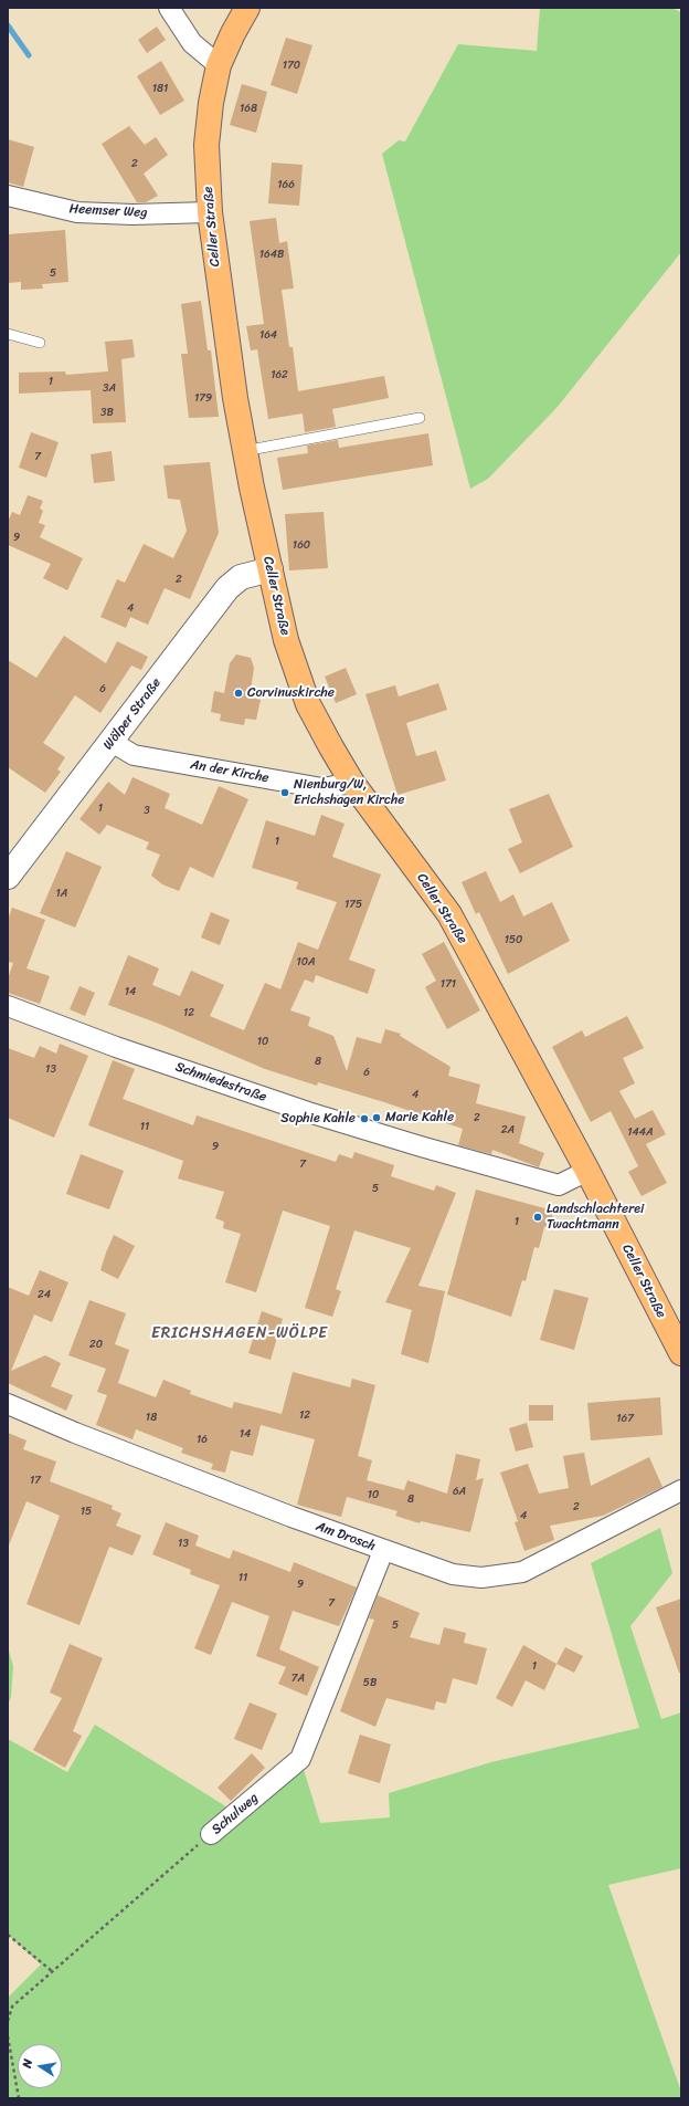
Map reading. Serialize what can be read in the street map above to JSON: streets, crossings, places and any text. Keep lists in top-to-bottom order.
{
  "streets": {
    "main road": ["Celler Straße"],
    "street": [
      "Heemser Weg",
      "Wölper Straße",
      "An der Kirche",
      "Schmiedestraße",
      "Am Drosch",
      "Schulweg"
    ]
  },
  "crossings": [
    ["Heemser Weg", "Celler Straße"],
    ["Celler Straße", "Wölper Straße"],
    ["Celler Straße", "An der Kirche"],
    ["Celler Straße", "Schmiedestraße"],
    ["Wölper Straße", "An der Kirche"],
    ["Am Drosch", "Schulweg"]
  ],
  "districts": ["ERICHSHAGEN-WÖLPE"],
  "places": [
    "Corvinuskirche",
    "Nienburg/W, Erichshagen Kirche",
    "Marie Kahle",
    "Sophie Kahle",
    "Landschlachterei Twachtmann"
  ],
  "house_numbers": [
    "170",
    "181",
    "168",
    "2",
    "166",
    "164B",
    "5",
    "164",
    "162",
    "1",
    "3A",
    "179",
    "3B",
    "7",
    "9",
    "160",
    "2",
    "4",
    "6",
    "1",
    "3",
    "1",
    "1A",
    "175",
    "150",
    "10A",
    "171",
    "14",
    "12",
    "10",
    "8",
    "13",
    "6",
    "4",
    "2",
    "11",
    "2A",
    "144A",
    "9",
    "7",
    "5",
    "1",
    "24",
    "20",
    "12",
    "18",
    "167",
    "14",
    "16",
    "17",
    "6A",
    "10",
    "8",
    "2",
    "15",
    "4",
    "13",
    "11",
    "9",
    "7",
    "5",
    "1",
    "7A",
    "5B"
  ],
  "north": "left"
}
